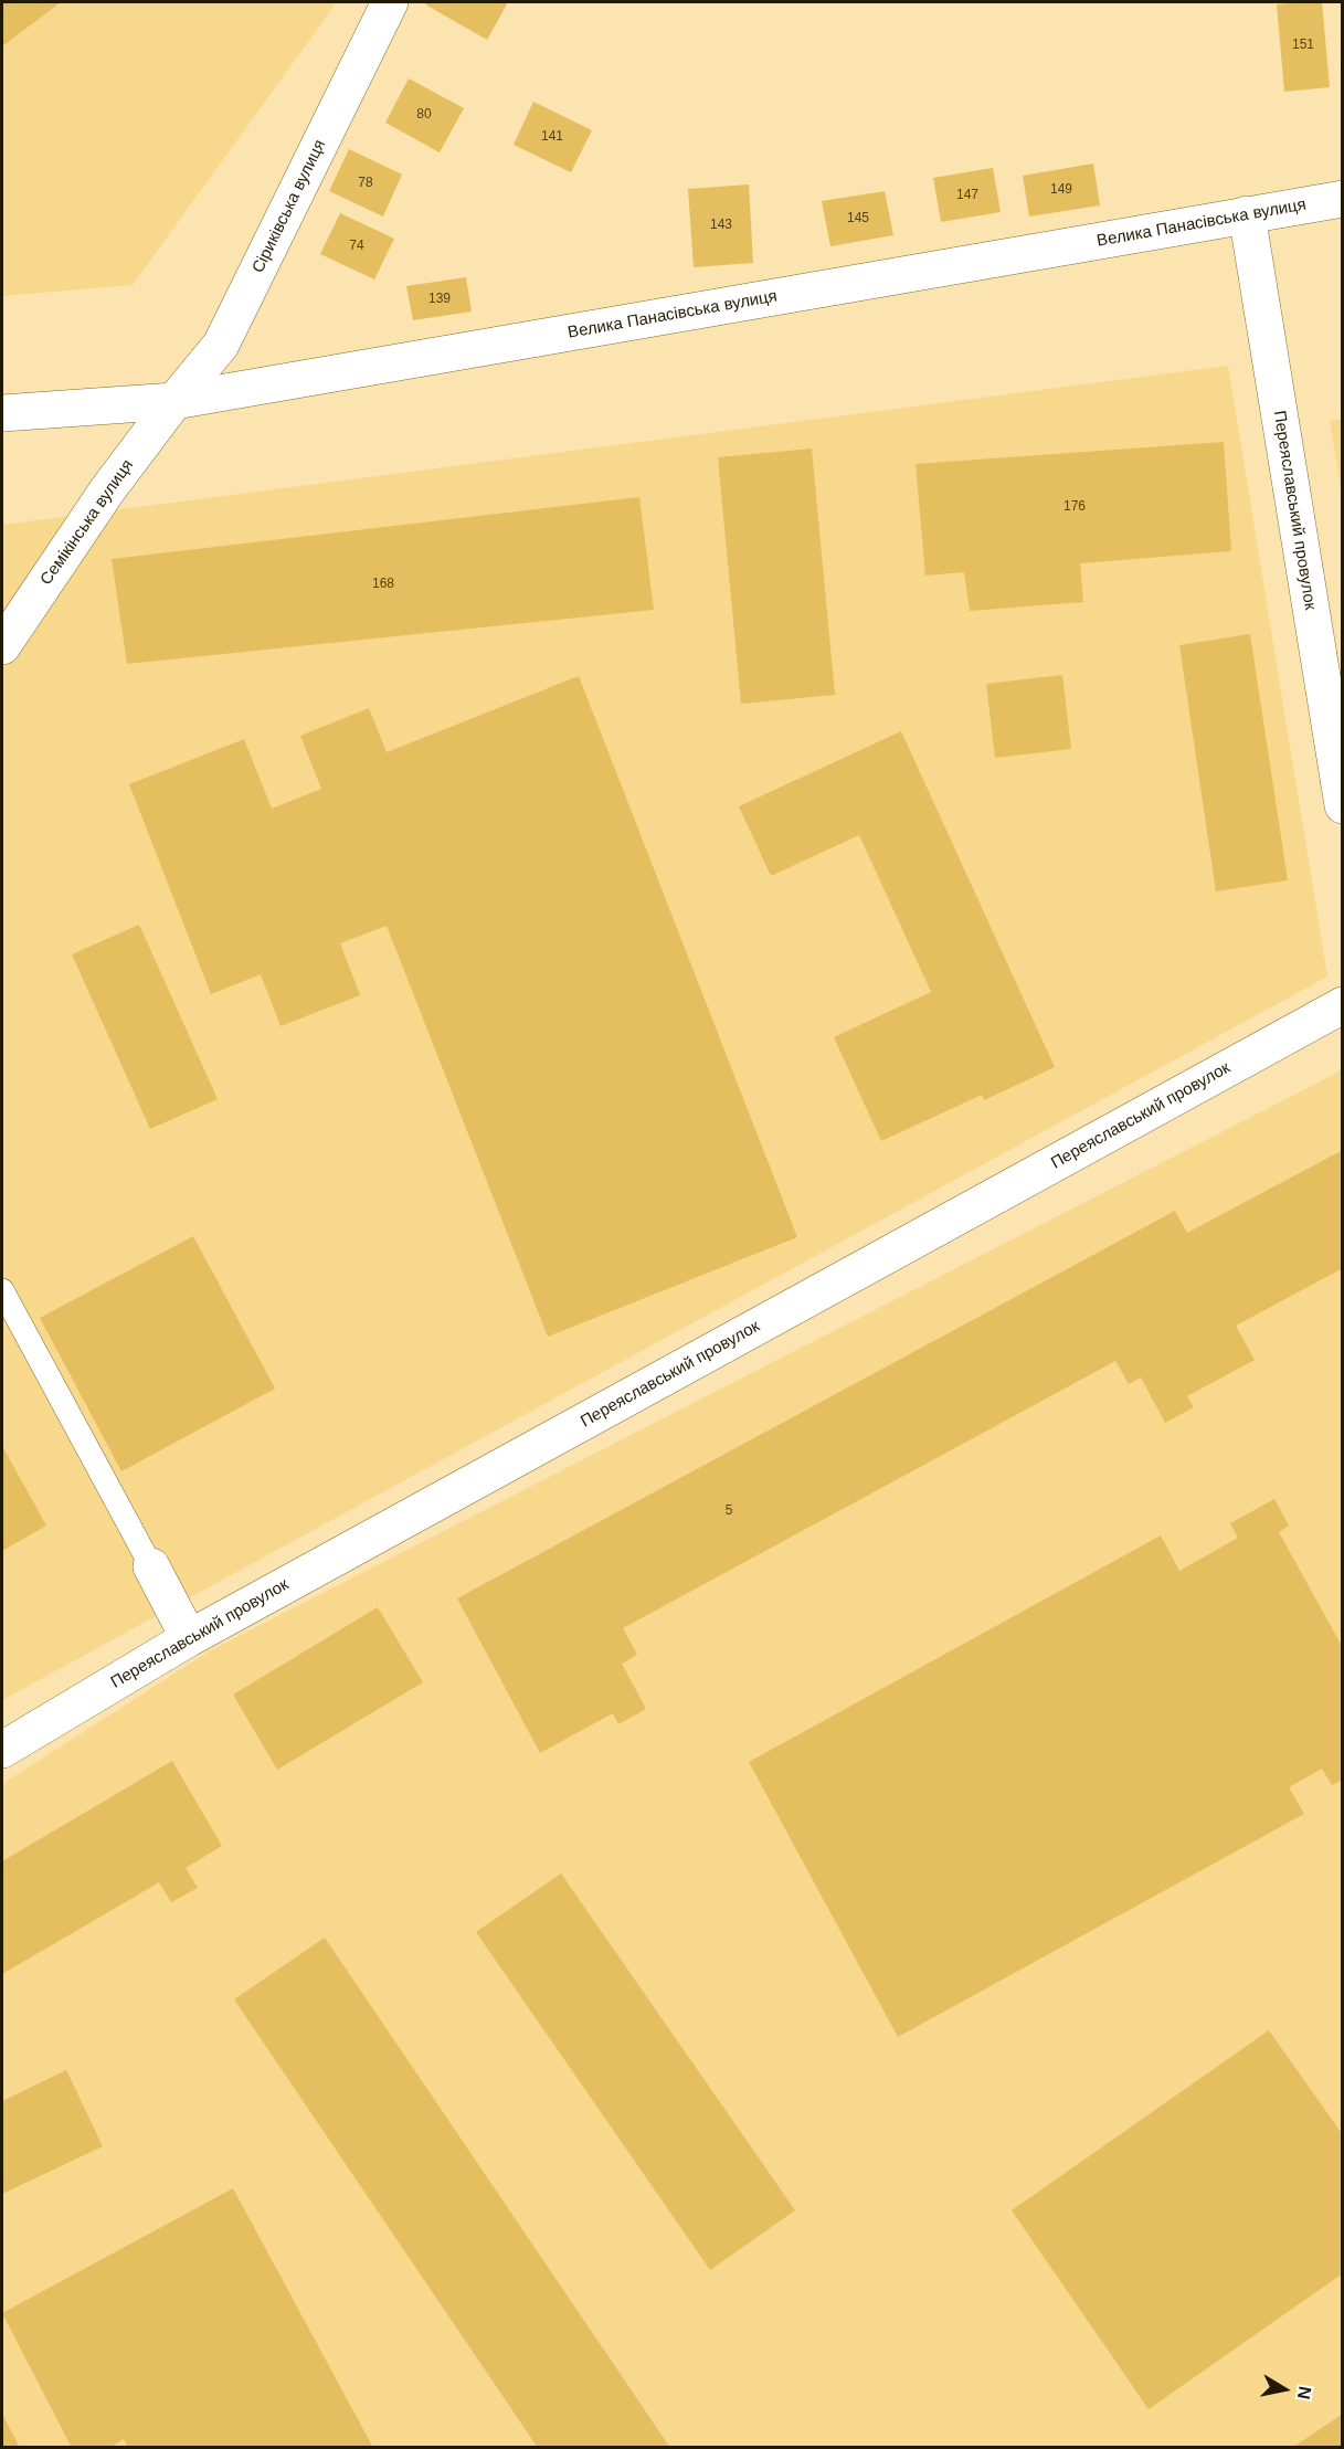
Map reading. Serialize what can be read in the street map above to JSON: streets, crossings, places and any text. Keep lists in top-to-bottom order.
{
  "streets": {
    "street": [
      "Сіриківська вулиця",
      "Велика Панасівська вулиця",
      "Переяславський провулок",
      "Семікінська вулиця"
    ]
  },
  "crossings": [
    ["Сіриківська вулиця", "Велика Панасівська вулиця"],
    ["Сіриківська вулиця", "Семікінська вулиця"],
    ["Велика Панасівська вулиця", "Переяславський провулок"],
    ["Велика Панасівська вулиця", "Семікінська вулиця"]
  ],
  "house_numbers": [
    "151",
    "80",
    "141",
    "78",
    "149",
    "147",
    "145",
    "143",
    "74",
    "139",
    "176",
    "168",
    "5"
  ],
  "north": "right"
}
